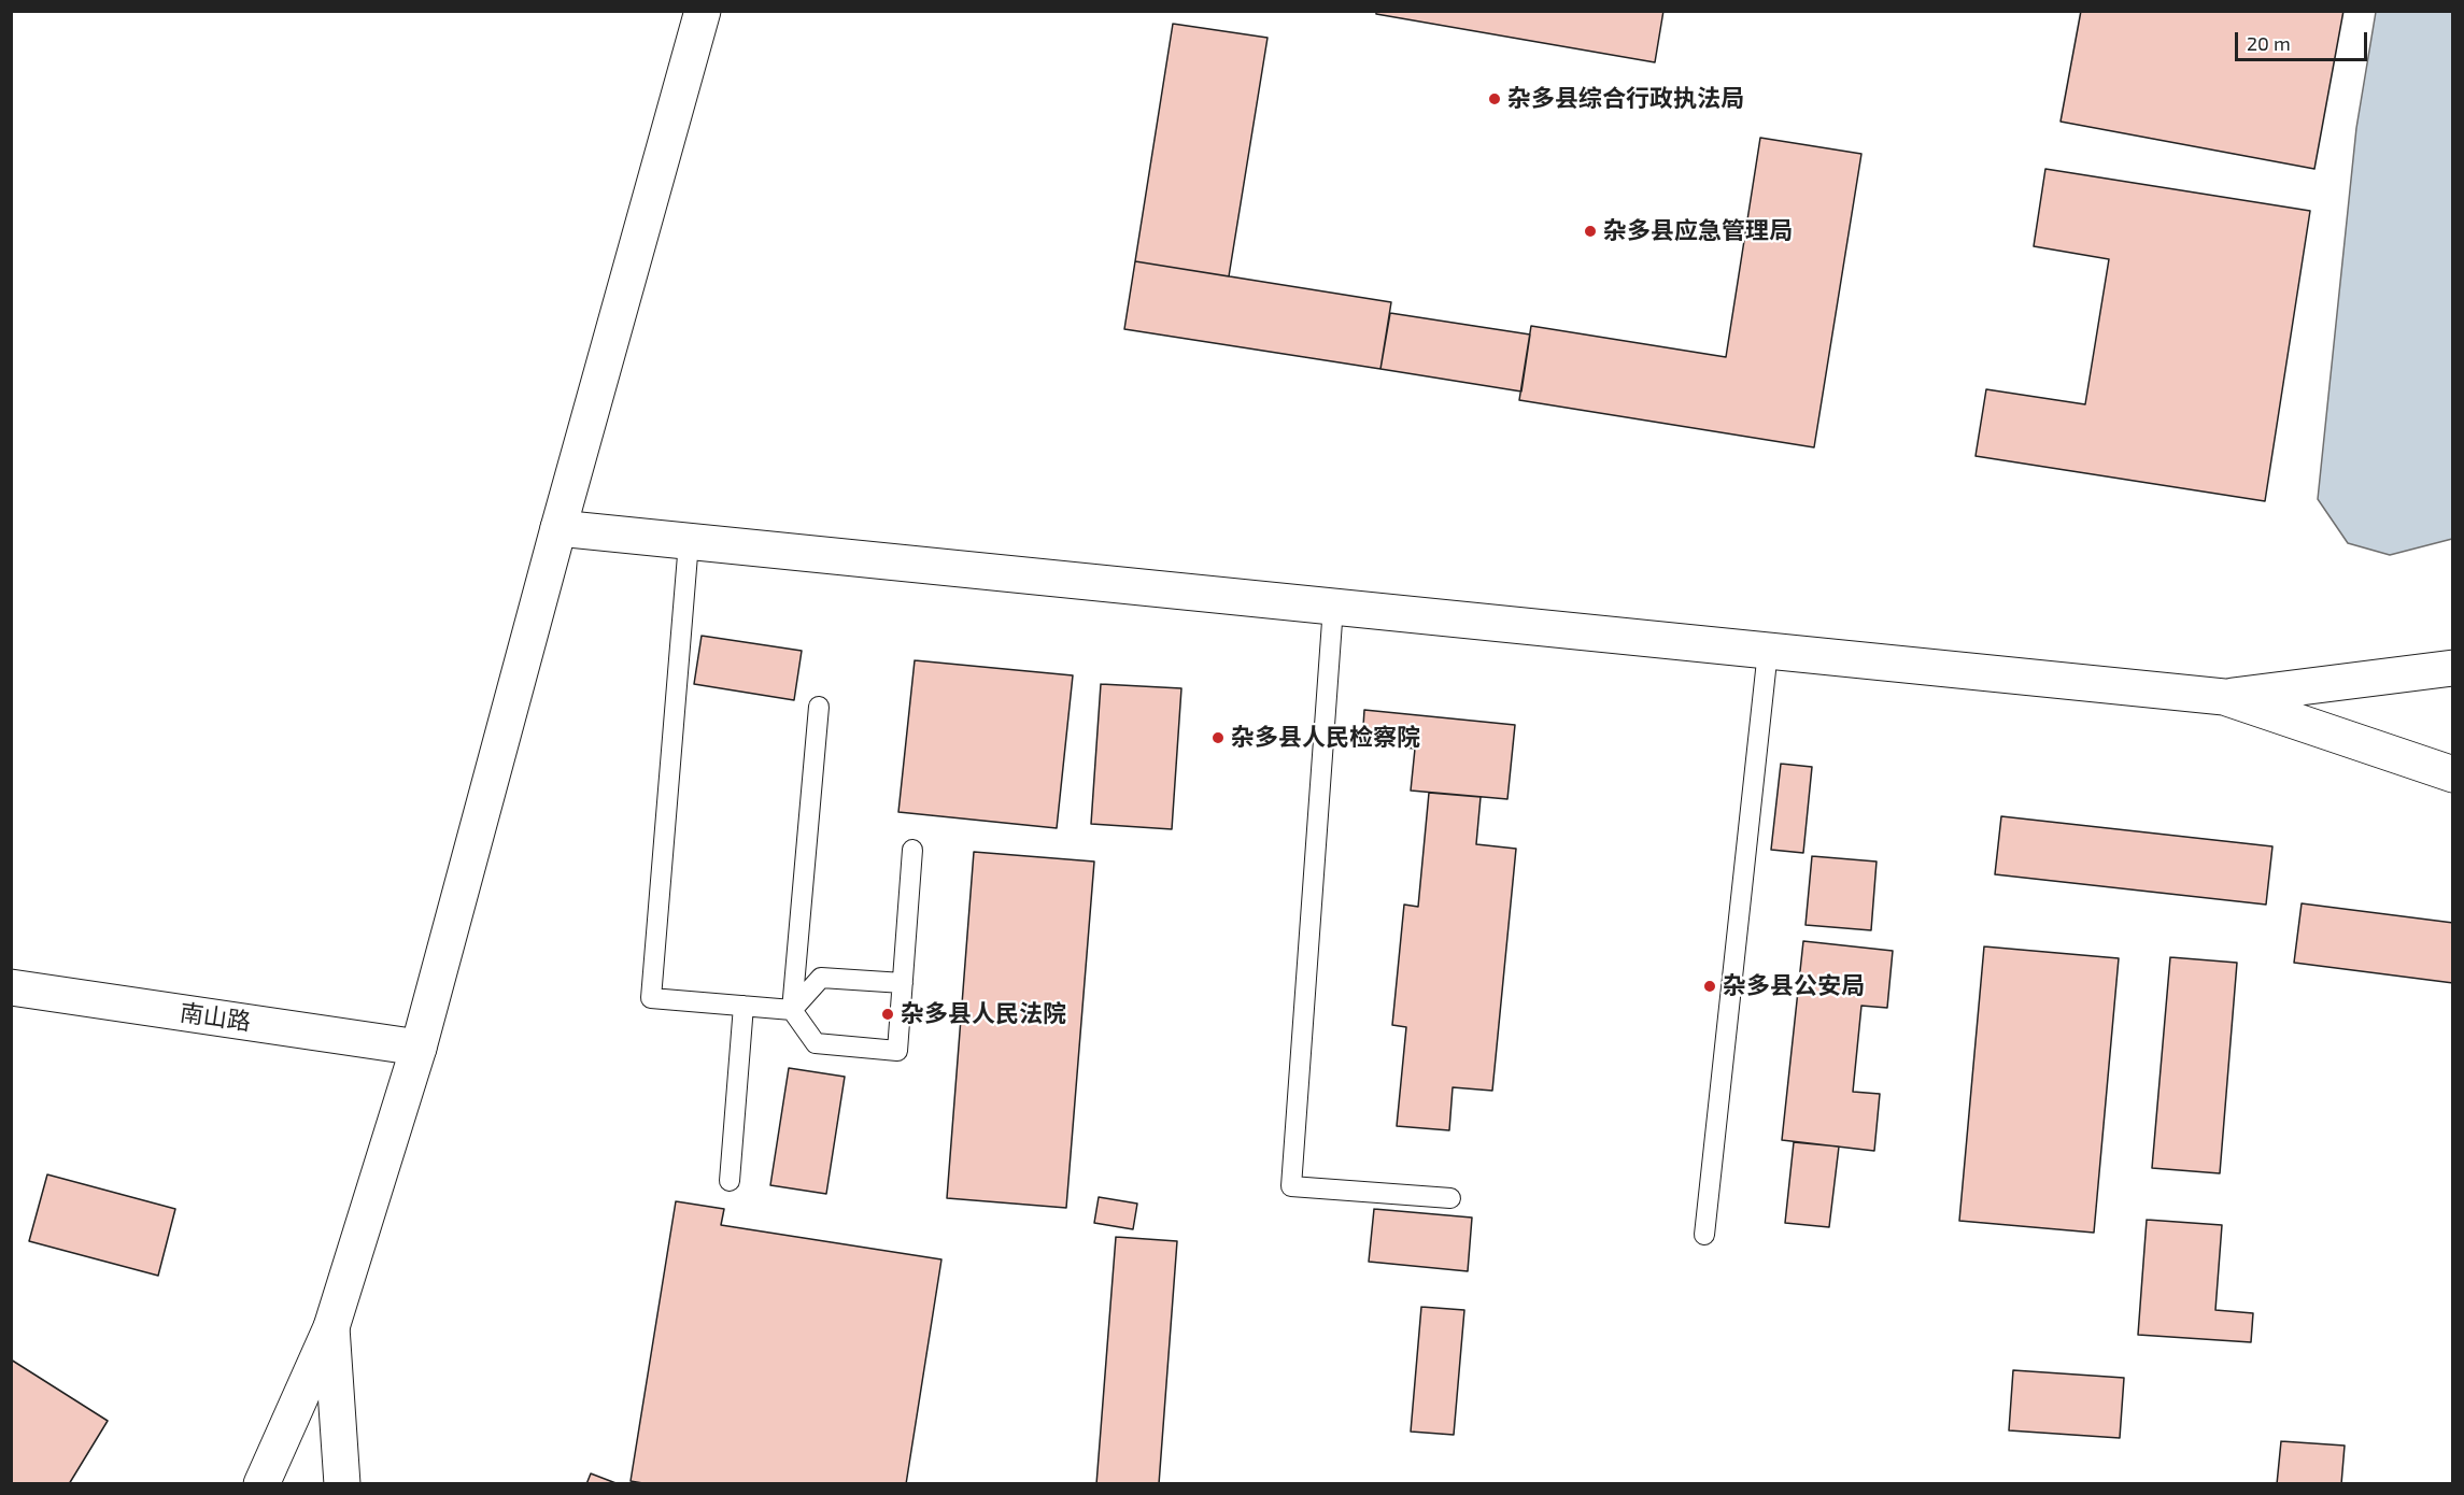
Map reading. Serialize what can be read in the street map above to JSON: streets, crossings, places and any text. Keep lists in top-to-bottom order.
{
  "streets": {
    "main road": ["南山路"]
  },
  "places": [
    "杂多县综合行政执法局",
    "杂多县应急管理局",
    "杂多县人民检察院",
    "杂多县公安局",
    "杂多县人民法院"
  ],
  "scale_bar": "20 m"
}
